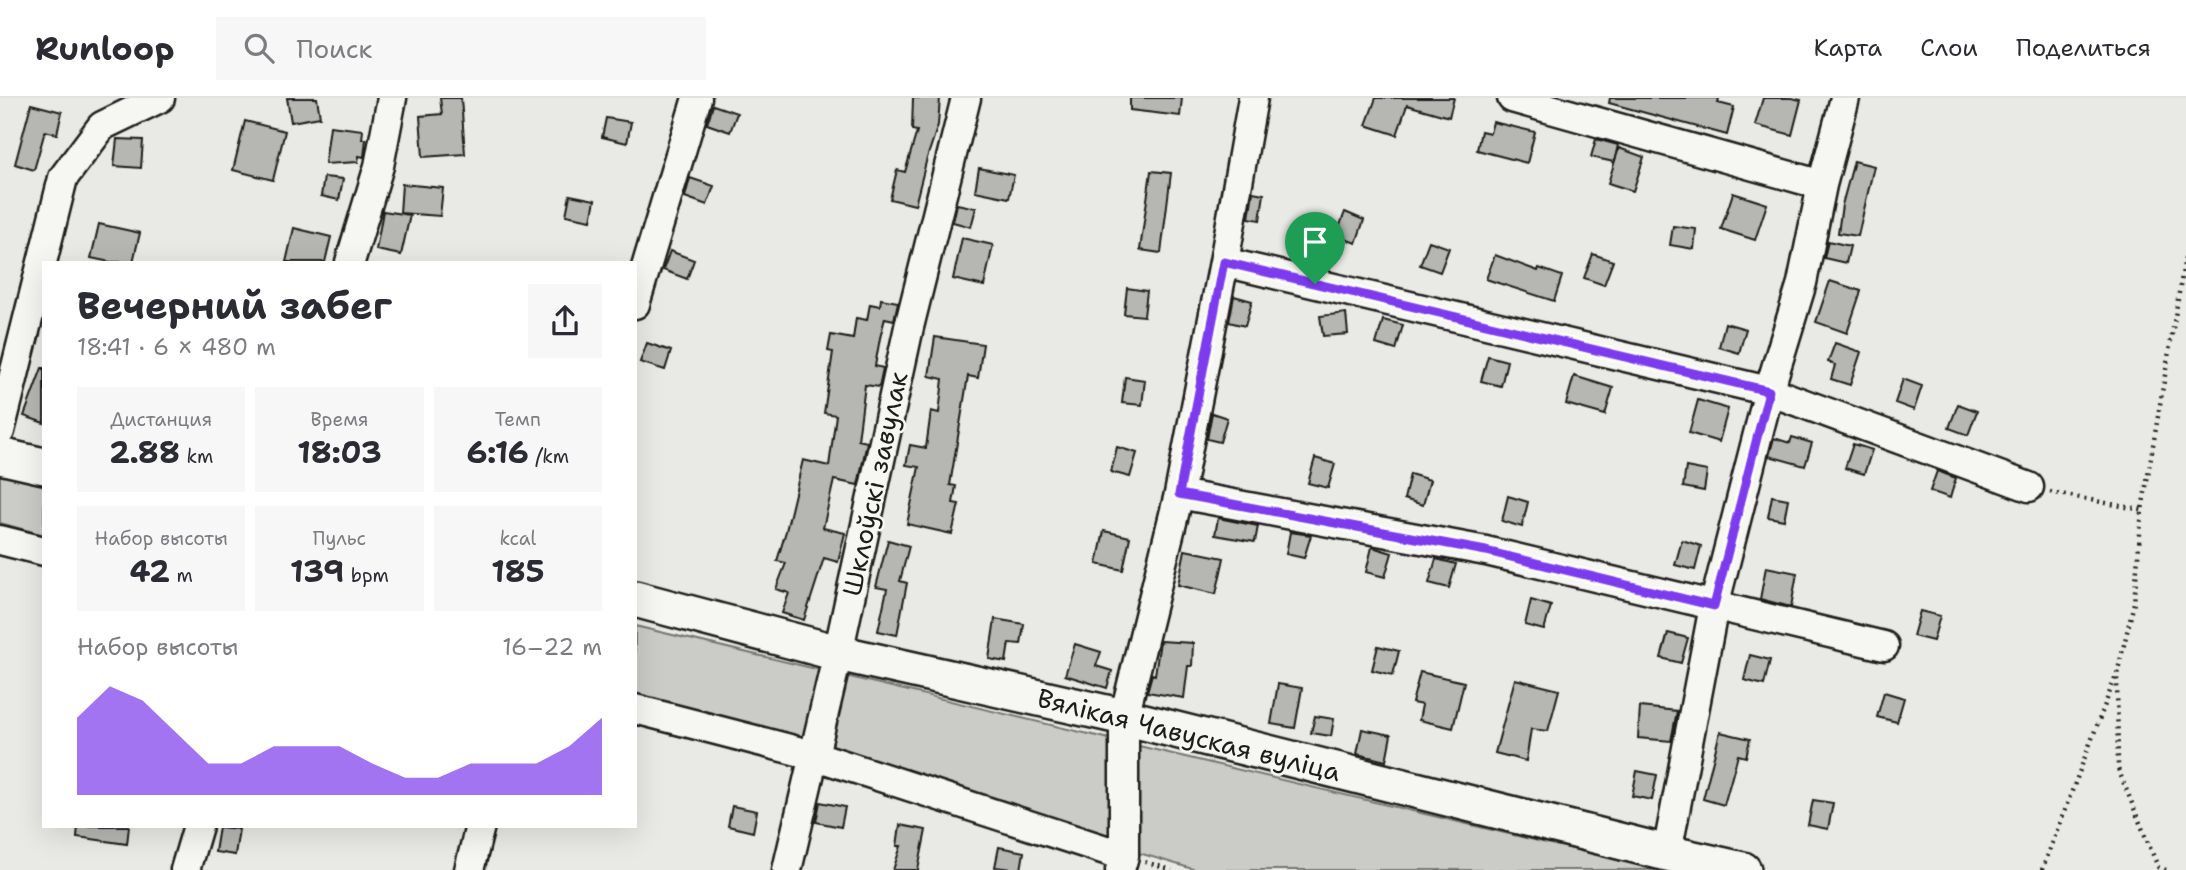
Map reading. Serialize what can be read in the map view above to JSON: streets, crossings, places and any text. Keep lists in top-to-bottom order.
{
  "streets": {
    "main road": ["Вялікая Чавуская вуліца"],
    "street": ["Шклоўскі завулак"]
  },
  "crossings": [
    ["Шклоўскі завулак", "Вялікая Чавуская вуліца"]
  ],
  "page": {
    "header": "Runloop",
    "search": "Поиск",
    "nav": ["Карта", "Слои", "Поделиться"],
    "heading": ["Вечерний забег", "18:41 · 6 × 480 m"],
    "stats": [
      ["Дистанция", "2.88 km"],
      ["Время", "18:03"],
      ["Темп", "6:16 /km"],
      ["Набор высоты", "42 m"],
      ["Пульс", "139 bpm"],
      ["kcal", "185"]
    ],
    "chart": ["Набор высоты", "16–22 m"]
  }
}
